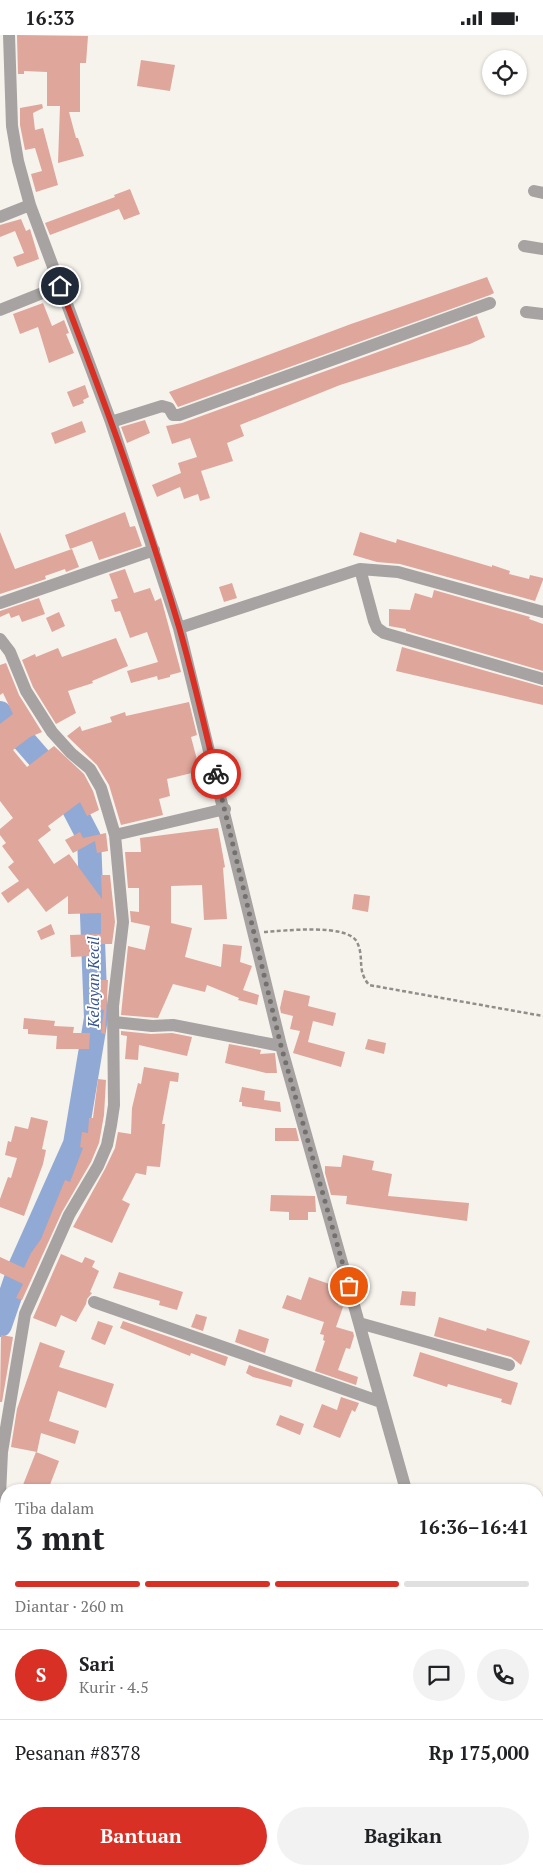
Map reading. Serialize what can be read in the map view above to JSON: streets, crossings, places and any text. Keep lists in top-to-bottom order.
{
  "water": ["Kelayan Kecil"],
  "page": {
    "status": "16:33",
    "heading": ["3 mnt", "Tiba dalam", "16:36–16:41"],
    "panel": [
      "Sari",
      "Kurir · 4.5",
      "Pesanan #8378",
      "Rp 175,000"
    ],
    "bar": "Diantar · 260 m",
    "round": "S",
    "buttons": ["Bantuan", "Bagikan"]
  }
}
